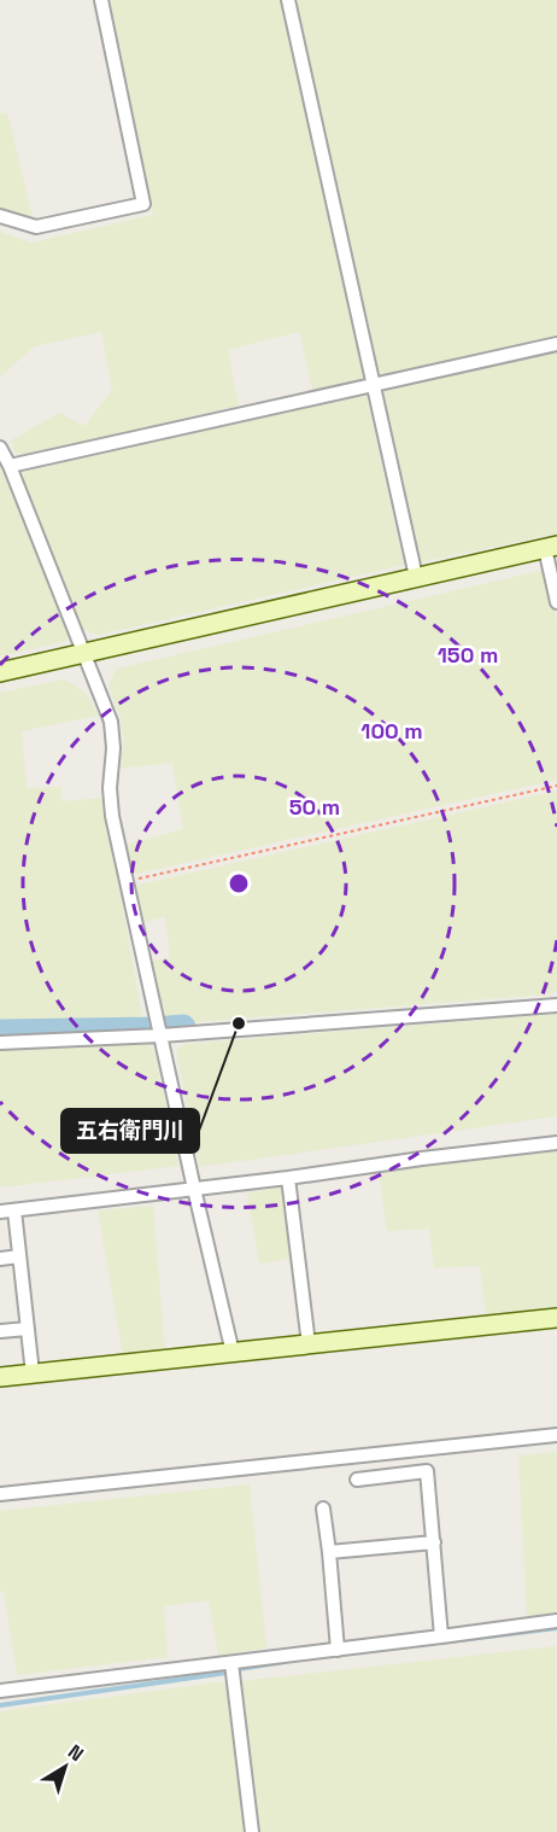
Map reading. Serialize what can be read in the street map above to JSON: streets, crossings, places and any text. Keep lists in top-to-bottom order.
{
  "places": ["五右衛門川"],
  "north": "top right",
  "rings": ["150 m", "100 m", "50 m"]
}
